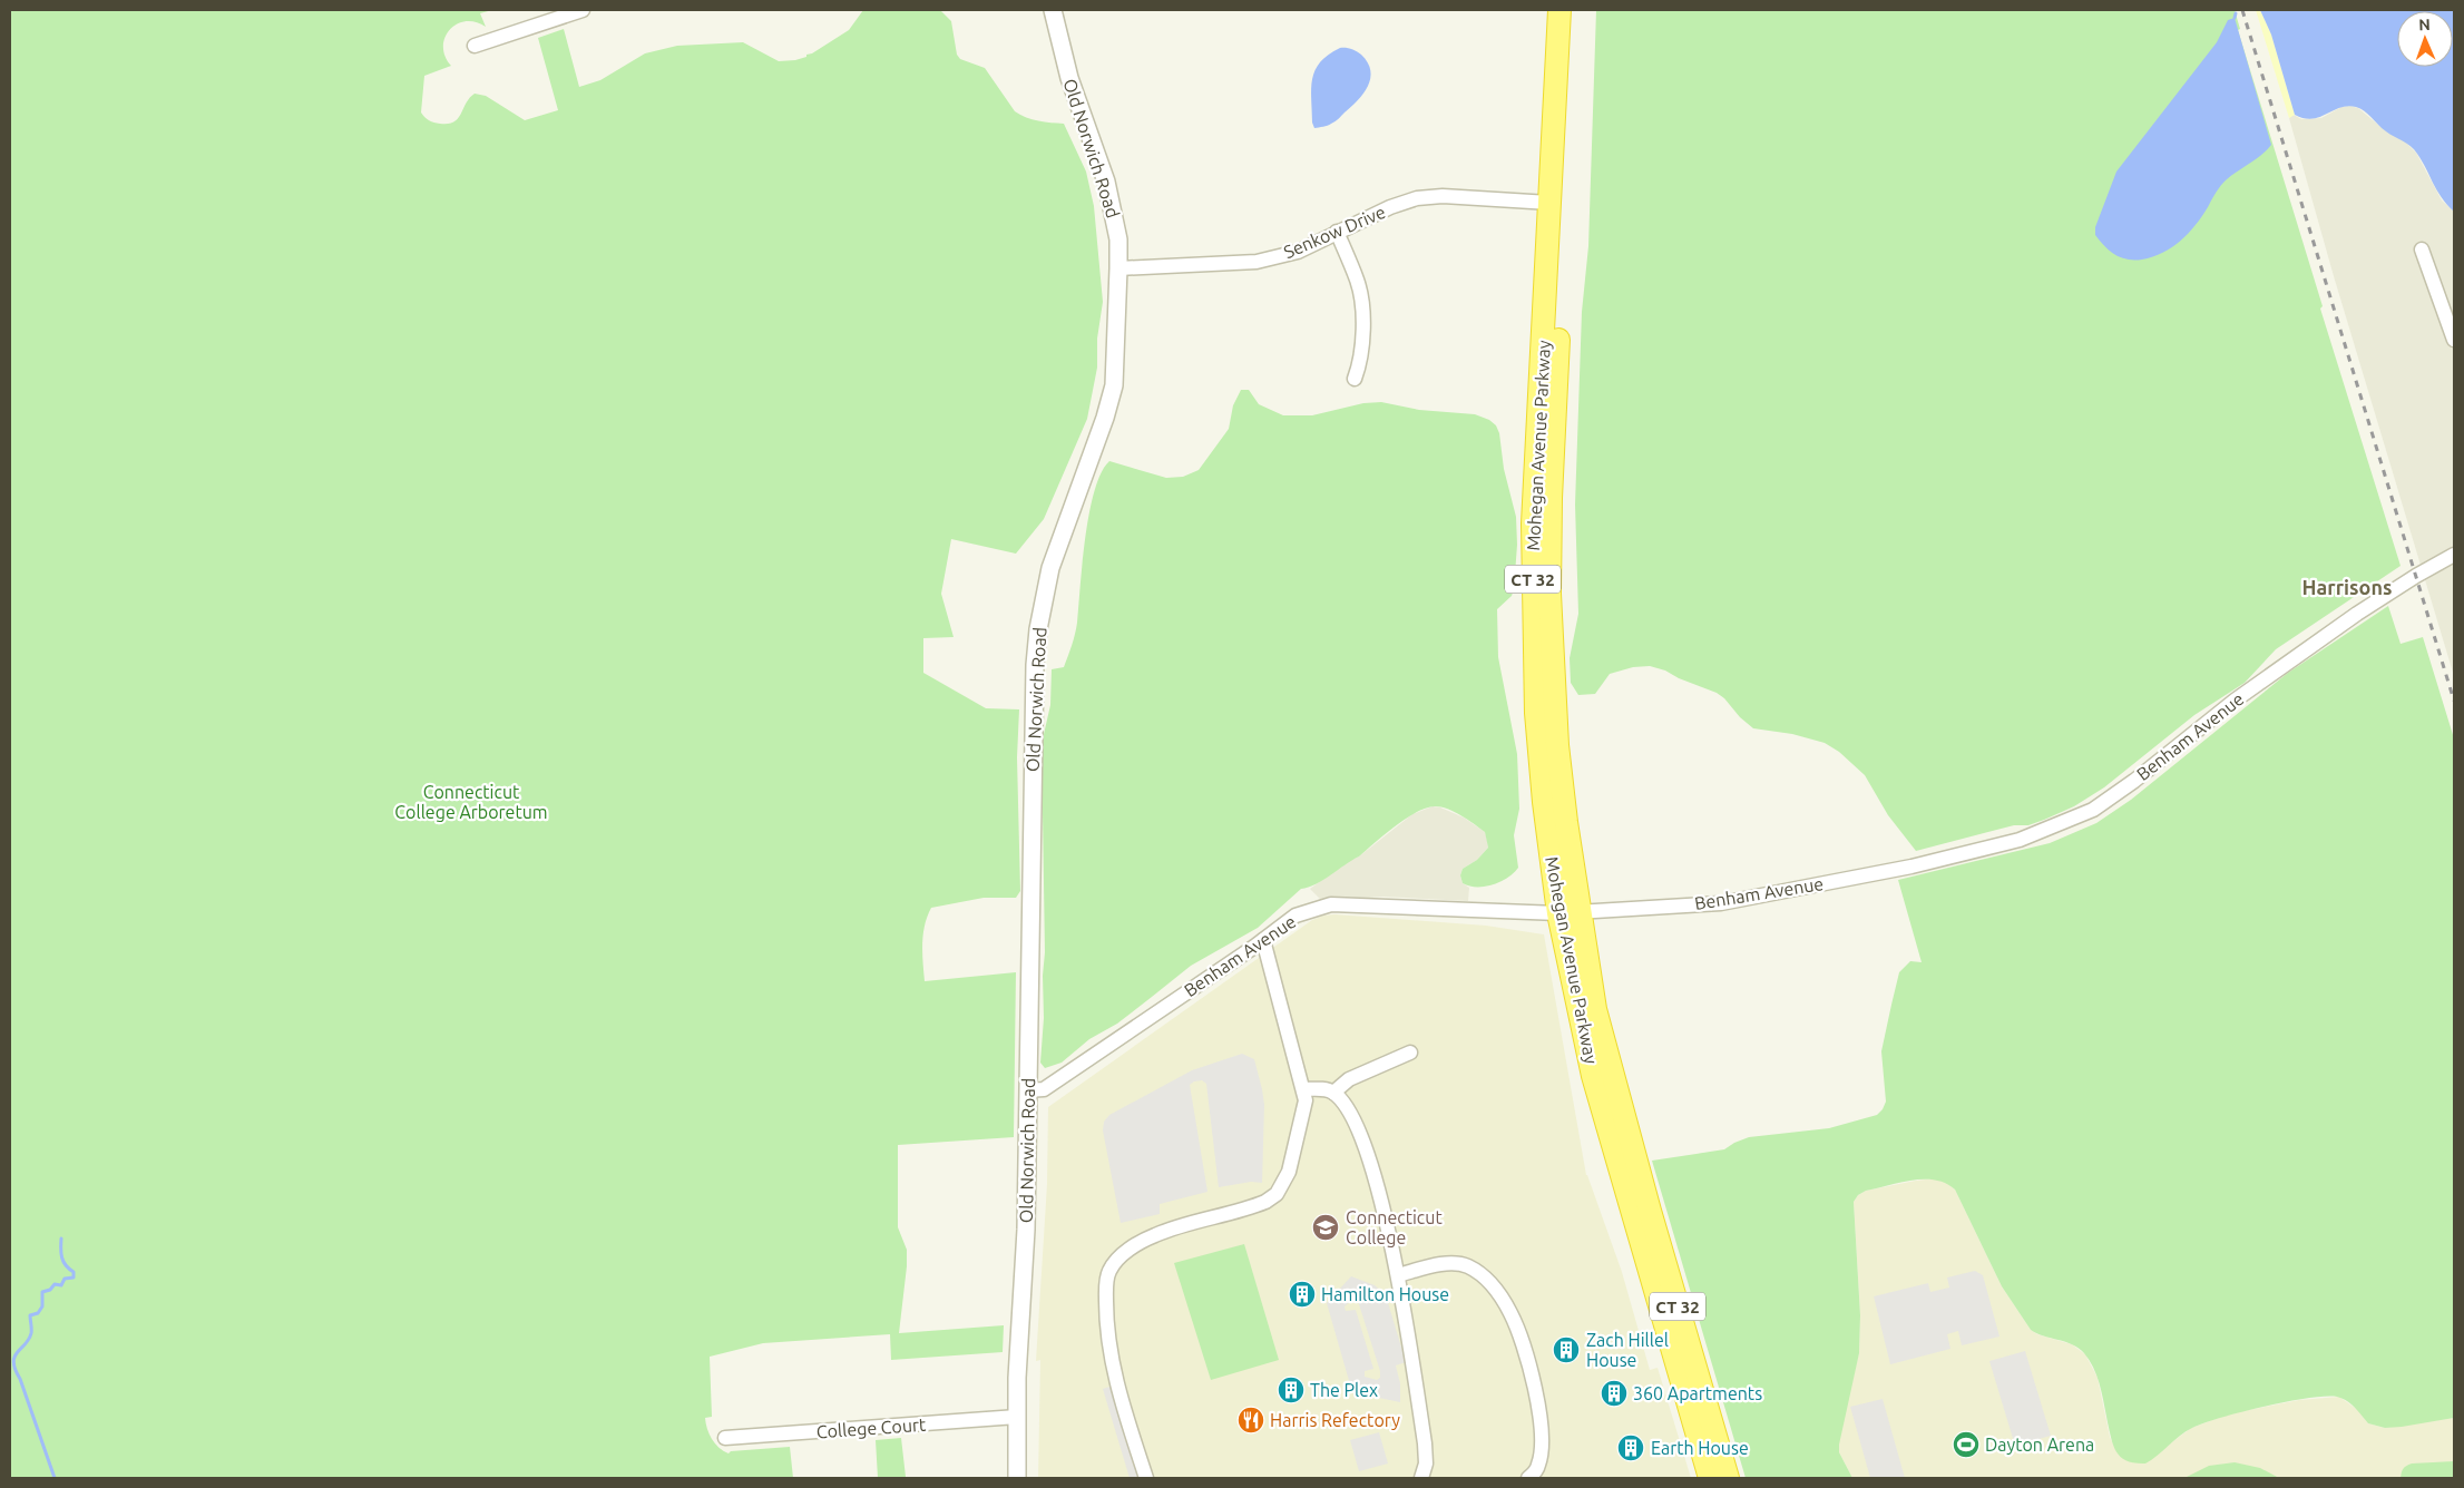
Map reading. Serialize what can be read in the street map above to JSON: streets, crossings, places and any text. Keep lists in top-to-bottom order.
{
  "streets": {
    "highway": ["Mohegan Avenue Parkway", "CT 32"],
    "street": [
      "Old Norwich Road",
      "Senkow Drive",
      "Benham Avenue",
      "College Court"
    ]
  },
  "crossings": [
    ["Old Norwich Road", "Senkow Drive"],
    ["Old Norwich Road", "Benham Avenue"],
    ["Old Norwich Road", "College Court"],
    ["Senkow Drive", "Mohegan Avenue Parkway"],
    ["Mohegan Avenue Parkway", "CT 32"],
    ["Mohegan Avenue Parkway", "Benham Avenue"]
  ],
  "districts": ["Harrisons"],
  "parks": ["Connecticut College Arboretum"],
  "places": {
    "school or university": ["Connecticut College"],
    "building": [
      "Hamilton House",
      "Zach Hillel House",
      "The Plex",
      "360 Apartments",
      "Earth House"
    ],
    "restaurant": ["Harris Refectory"],
    "sports": ["Dayton Arena"]
  },
  "north": "top"
}
